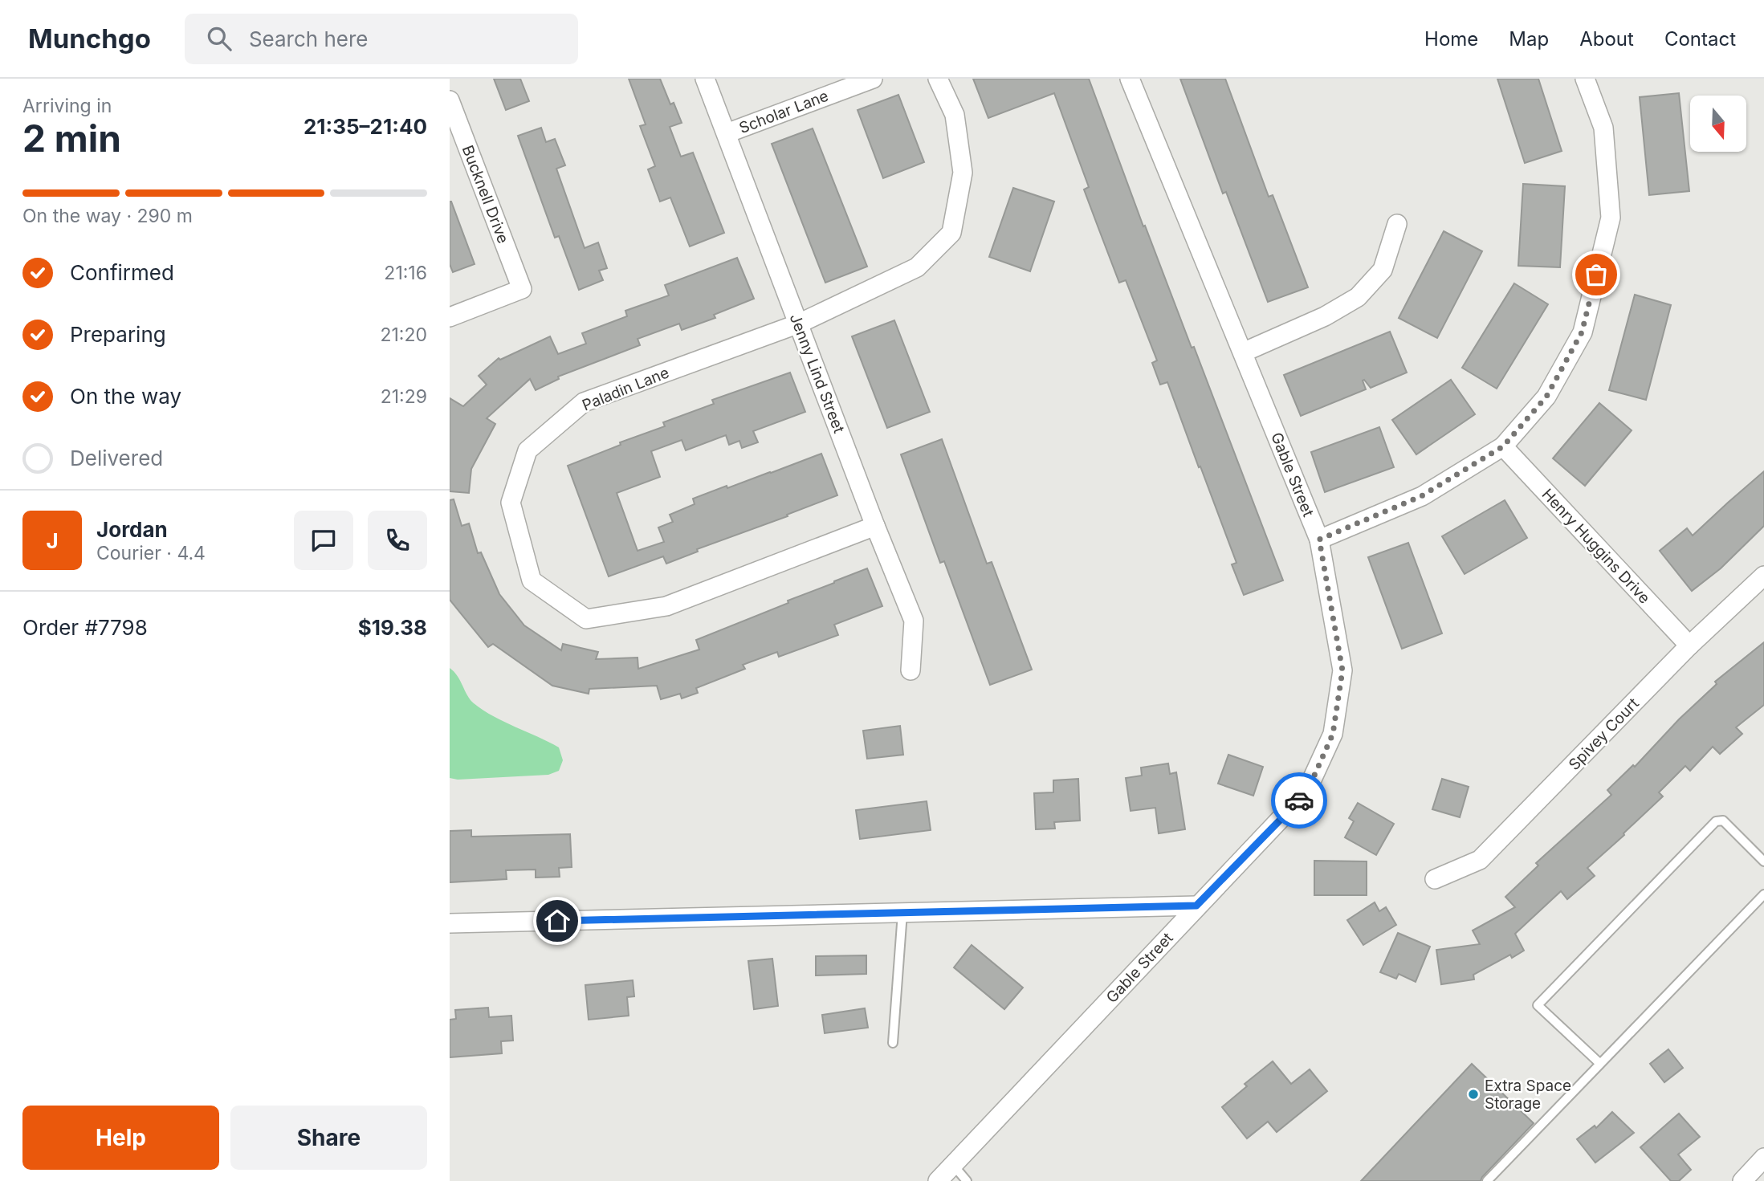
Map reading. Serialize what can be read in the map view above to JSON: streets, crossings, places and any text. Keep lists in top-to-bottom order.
{
  "streets": {
    "street": [
      "Scholar Lane",
      "Bucknell Drive",
      "Jenny Lind Street",
      "Paladin Lane",
      "Gable Street",
      "Henry Huggins Drive",
      "Spivey Court"
    ]
  },
  "crossings": [
    ["Scholar Lane", "Jenny Lind Street"],
    ["Jenny Lind Street", "Paladin Lane"],
    ["Henry Huggins Drive", "Spivey Court"]
  ],
  "places": ["Extra Space Storage"],
  "north": "bottom",
  "page": {
    "header": "Munchgo",
    "search": "Search here",
    "nav": [
      "Home",
      "Map",
      "About",
      "Contact"
    ],
    "heading": ["2 min", "Arriving in", "21:35–21:40"],
    "panel": [
      "Jordan",
      "Courier · 4.4",
      "Order #7798",
      "$19.38"
    ],
    "bar": "On the way · 290 m",
    "list": [
      ["Confirmed", "21:16"],
      ["Preparing", "21:20"],
      ["On the way", "21:29"],
      "Delivered"
    ],
    "round": "J",
    "buttons": ["Help", "Share"]
  }
}
